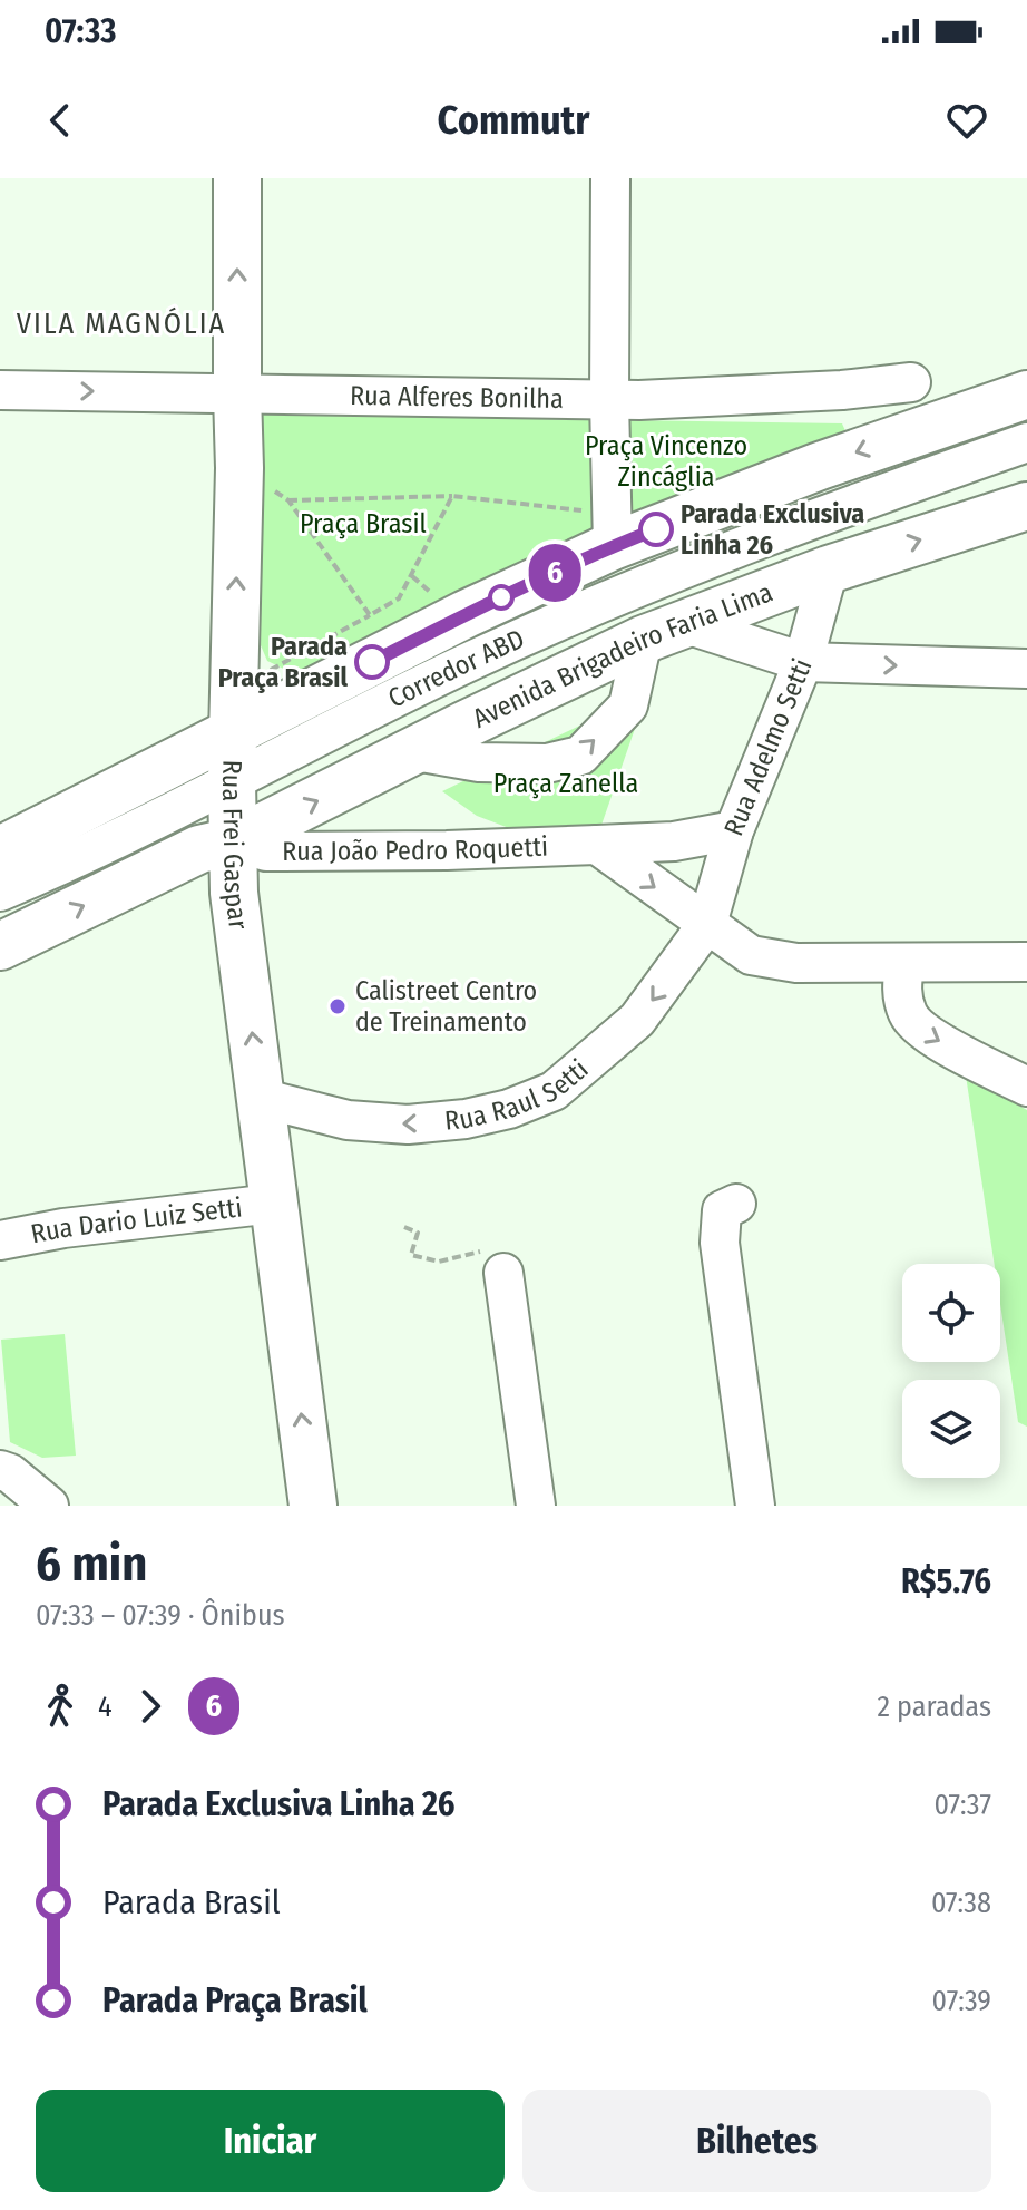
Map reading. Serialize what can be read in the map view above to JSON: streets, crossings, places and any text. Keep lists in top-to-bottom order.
{
  "streets": {
    "main road": ["Avenida Brigadeiro Faria Lima", "Rua Frei Gaspar"],
    "street": [
      "Rua Alferes Bonilha",
      "Corredor ABD",
      "Rua Adelmo Setti",
      "Rua João Pedro Roquetti",
      "Rua Raul Setti",
      "Rua Dario Luiz Setti"
    ]
  },
  "crossings": [
    ["Rua Alferes Bonilha", "Rua Frei Gaspar"],
    ["Avenida Brigadeiro Faria Lima", "Rua Adelmo Setti"],
    ["Avenida Brigadeiro Faria Lima", "Rua Frei Gaspar"],
    ["Avenida Brigadeiro Faria Lima", "Rua João Pedro Roquetti"],
    ["Corredor ABD", "Rua Frei Gaspar"],
    ["Rua Adelmo Setti", "Rua João Pedro Roquetti"],
    ["Rua Adelmo Setti", "Rua Raul Setti"],
    ["Rua Frei Gaspar", "Rua João Pedro Roquetti"],
    ["Rua Frei Gaspar", "Rua Raul Setti"],
    ["Rua Frei Gaspar", "Rua Dario Luiz Setti"]
  ],
  "one_way": ["Rua Frei Gaspar", "Rua Raul Setti"],
  "districts": ["VILA MAGNÓLIA"],
  "parks": ["Praça Vincenzo Zincáglia", "Praça Brasil", "Praça Zanella"],
  "places": ["Parada Exclusiva Linha 26", "Parada Praça Brasil", "Calistreet Centro de Treinamento"],
  "lines": ["bus line 6"],
  "page": {
    "status": "07:33",
    "header": "Commutr",
    "on_map": "6",
    "heading": ["6 min", "07:33 – 07:39 · Ônibus", "R$5.76"],
    "legs": ["4", "6", "2 paradas"],
    "list": [
      {
        "name": "Parada Exclusiva Linha 26",
        "value": "07:37"
      },
      {
        "name": "Parada Brasil",
        "value": "07:38"
      },
      {
        "name": "Parada Praça Brasil",
        "value": "07:39"
      }
    ],
    "buttons": ["Iniciar", "Bilhetes"]
  }
}
